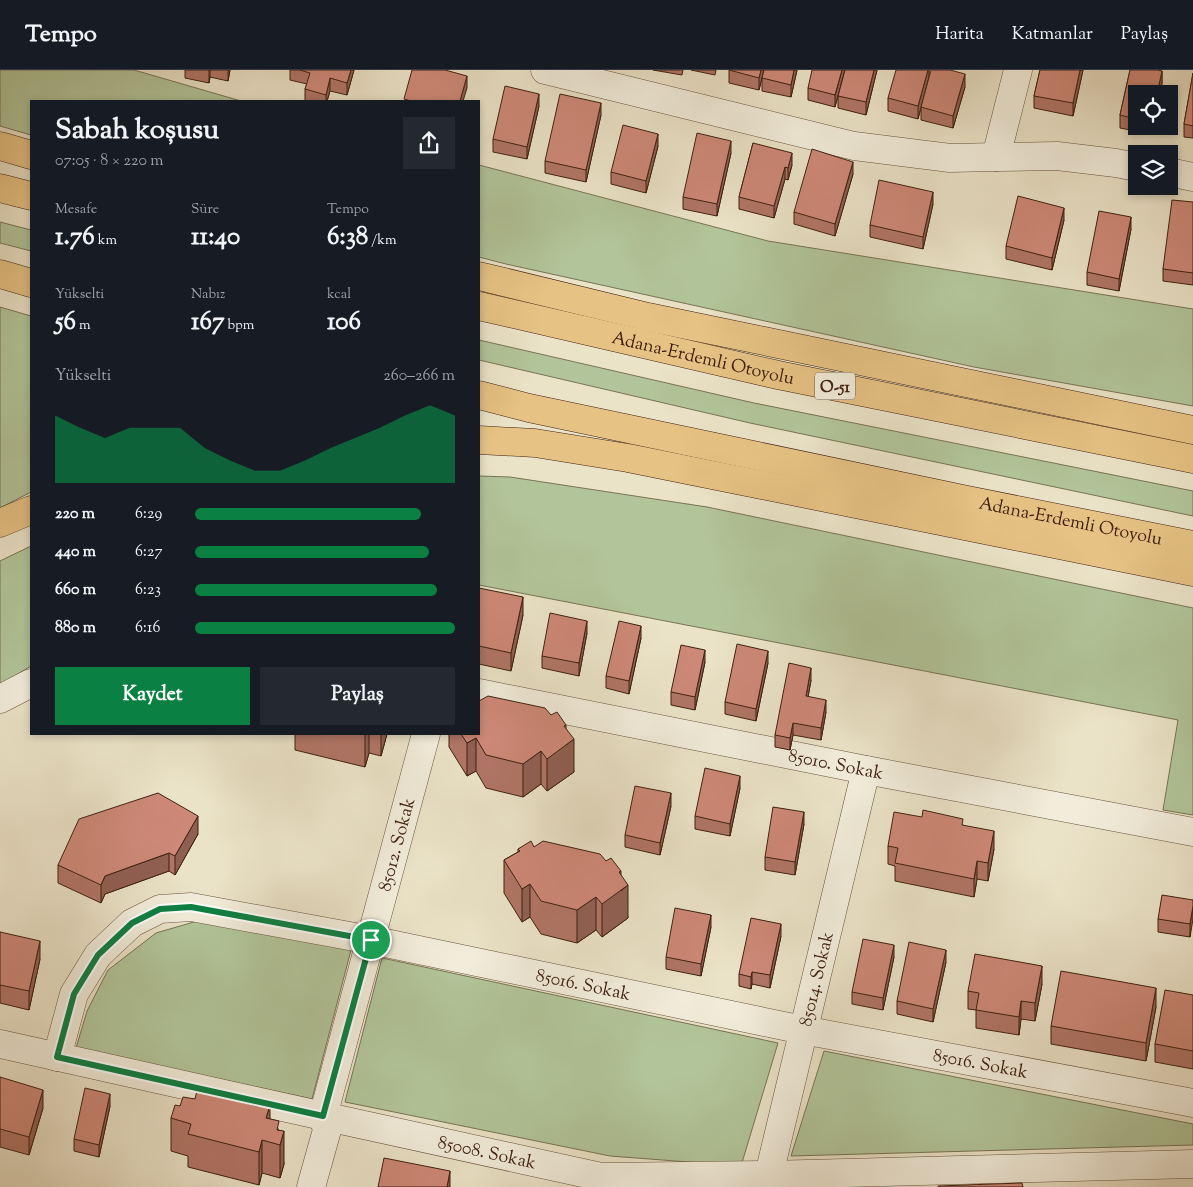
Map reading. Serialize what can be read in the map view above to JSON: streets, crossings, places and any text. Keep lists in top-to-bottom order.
{
  "streets": {
    "highway": ["Adana-Erdemli Otoyolu", "O-51"],
    "street": [
      "85010. Sokak",
      "85012. Sokak",
      "85014. Sokak",
      "85016. Sokak",
      "85008. Sokak"
    ]
  },
  "crossings": [
    ["85010. Sokak", "85014. Sokak"],
    ["85012. Sokak", "85016. Sokak"],
    ["85012. Sokak", "85008. Sokak"],
    ["85014. Sokak", "85016. Sokak"],
    ["85014. Sokak", "85008. Sokak"],
    ["85016. Sokak", "85008. Sokak"]
  ],
  "page": {
    "header": "Tempo",
    "nav": ["Harita", "Katmanlar", "Paylaş"],
    "heading": ["Sabah koşusu", "07:05 · 8 × 220 m"],
    "stats": [
      ["Mesafe", "1.76 km"],
      ["Süre", "11:40"],
      ["Tempo", "6:38 /km"],
      ["Yükselti", "56 m"],
      ["Nabız", "167 bpm"],
      ["kcal", "106"]
    ],
    "chart": ["Yükselti", "260–266 m"],
    "list": [
      {
        "name": "220 m",
        "note": "6:29"
      },
      {
        "name": "440 m",
        "note": "6:27"
      },
      {
        "name": "660 m",
        "note": "6:23"
      },
      {
        "name": "880 m",
        "note": "6:16"
      }
    ],
    "buttons": ["Kaydet", "Paylaş"]
  }
}
